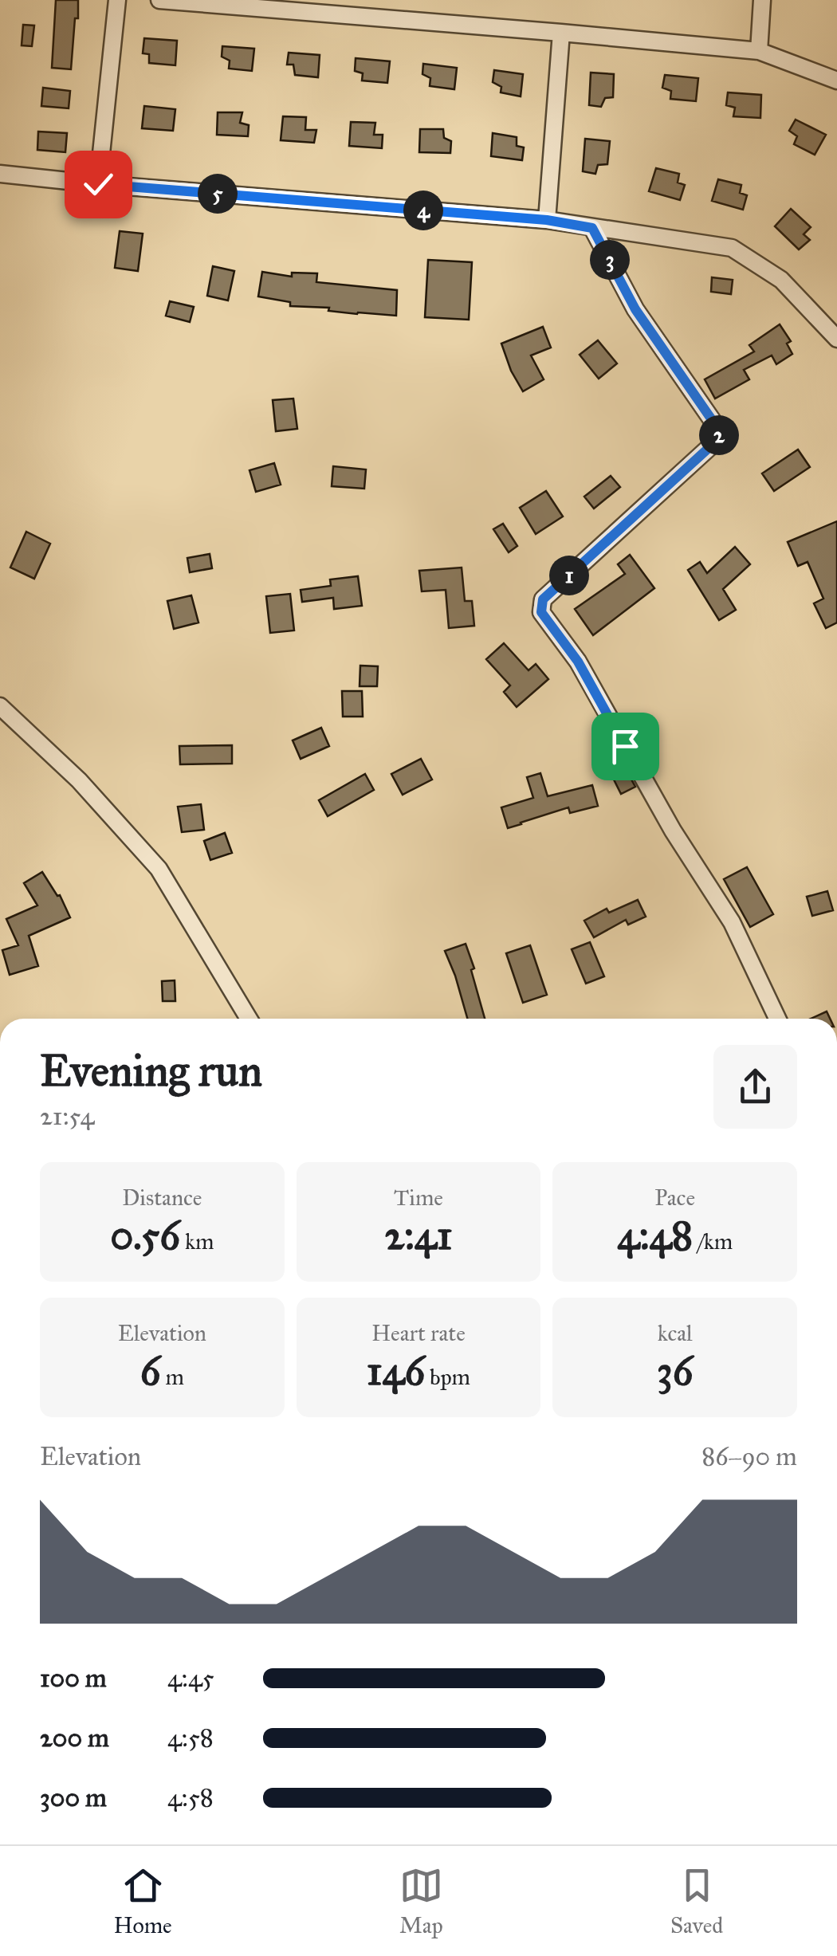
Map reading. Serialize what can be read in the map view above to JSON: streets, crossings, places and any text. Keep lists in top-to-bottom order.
{
  "page": {
    "pins": [
      "5",
      "4",
      "3",
      "2",
      "1"
    ],
    "heading": ["Evening run", "21:54"],
    "stats": [
      ["Distance", "0.56 km"],
      ["Time", "2:41"],
      ["Pace", "4:48 /km"],
      ["Elevation", "6 m"],
      ["Heart rate", "146 bpm"],
      ["kcal", "36"]
    ],
    "chart": ["Elevation", "86–90 m"],
    "list": [
      {
        "name": "100 m",
        "note": "4:45"
      },
      {
        "name": "200 m",
        "note": "4:58"
      },
      {
        "name": "300 m",
        "note": "4:58"
      }
    ],
    "tabs": ["Home", "Map", "Saved"]
  }
}
